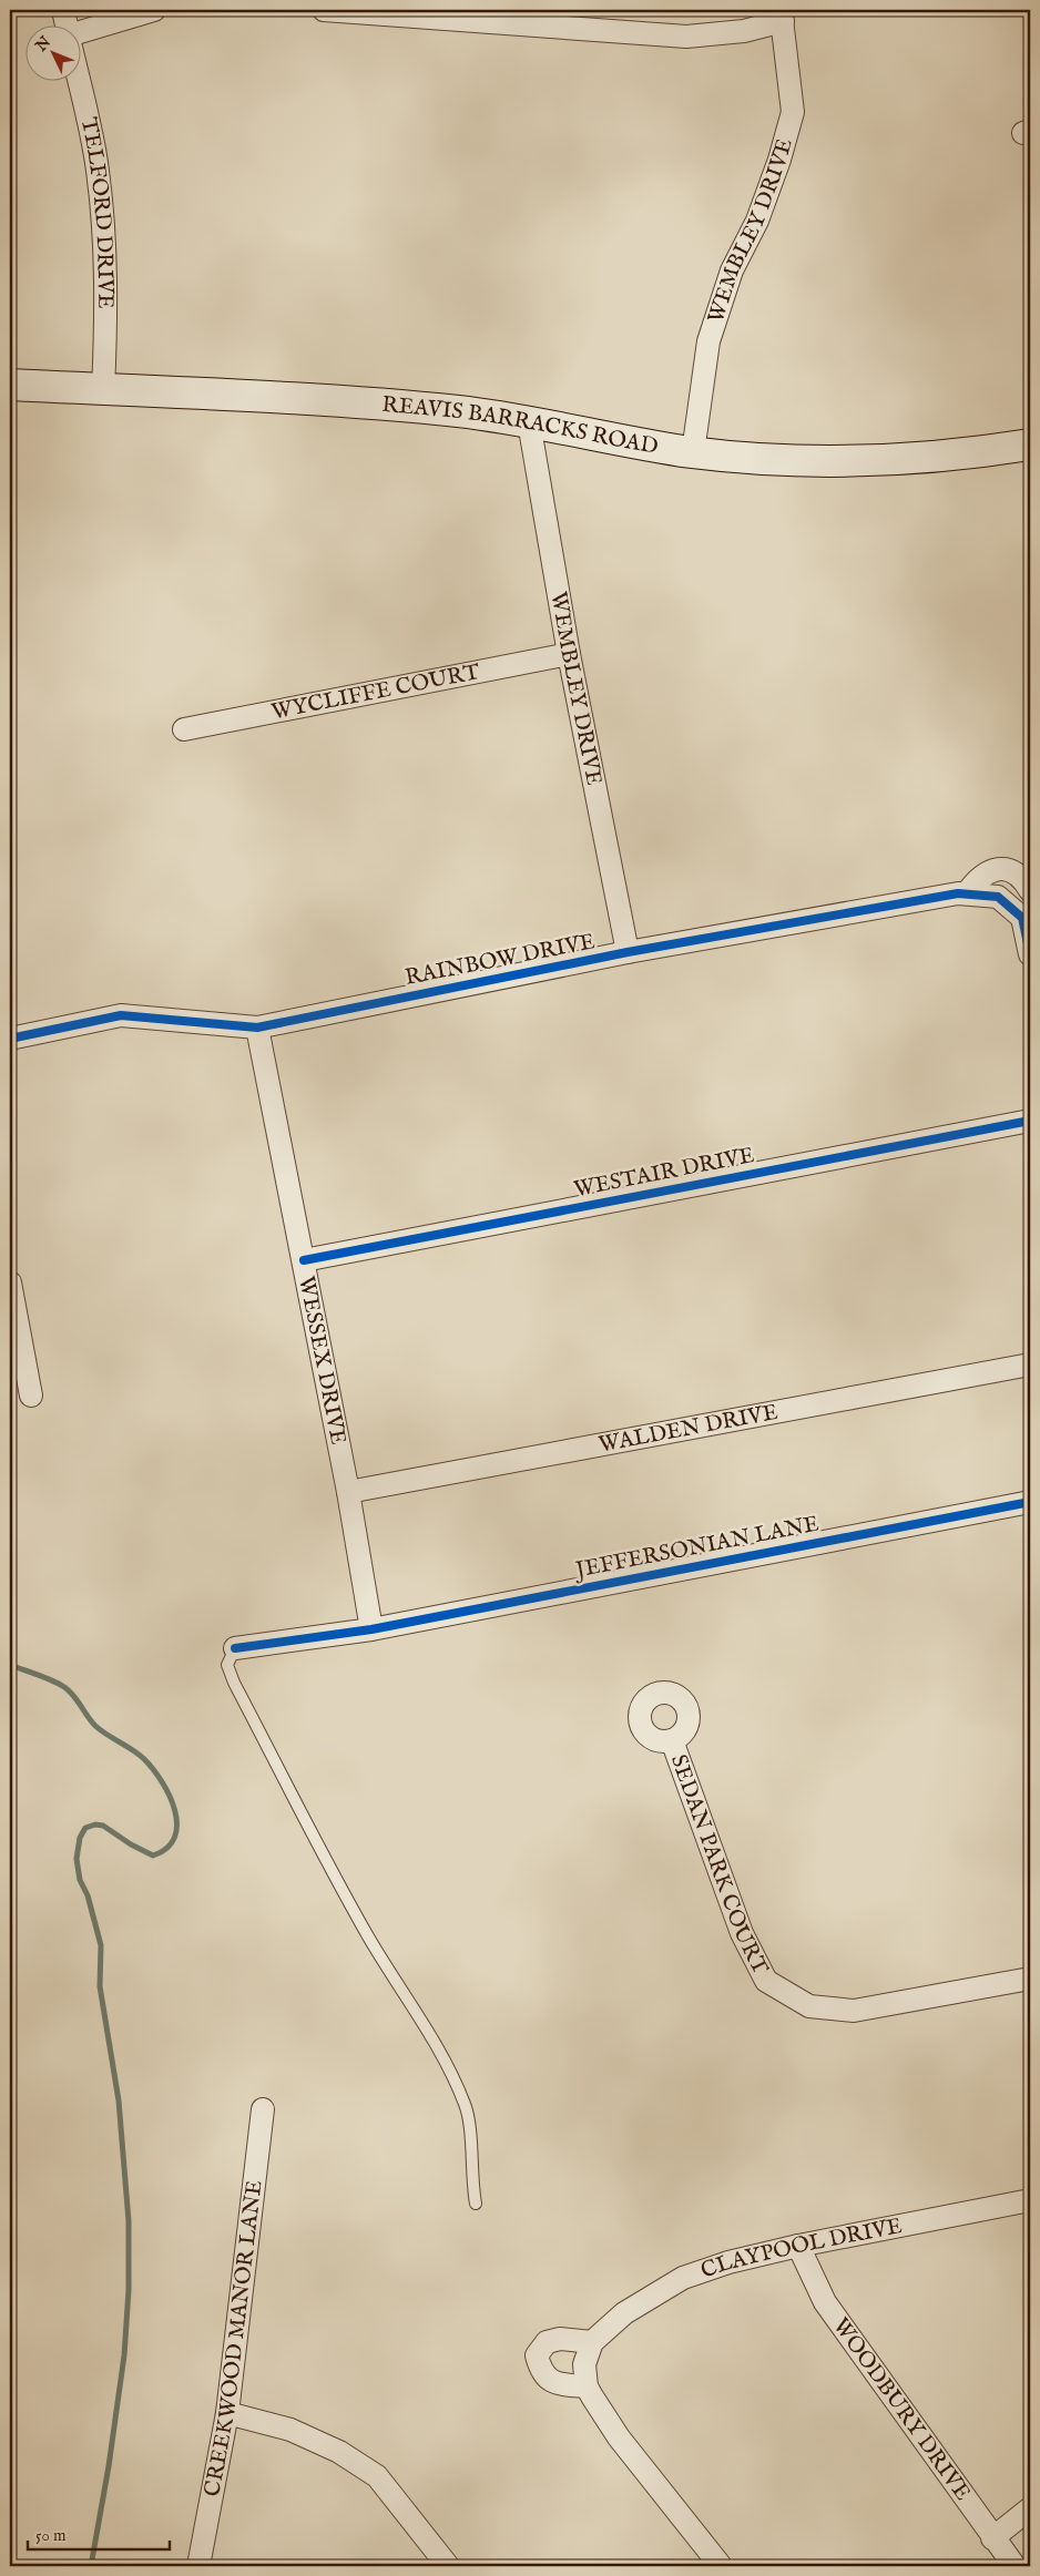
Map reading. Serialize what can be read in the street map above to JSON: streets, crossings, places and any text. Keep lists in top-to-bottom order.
{
  "streets": {
    "main road": ["REAVIS BARRACKS ROAD"],
    "street": [
      "TELFORD DRIVE",
      "WEMBLEY DRIVE",
      "WYCLIFFE COURT",
      "RAINBOW DRIVE",
      "WESTAIR DRIVE",
      "WESSEX DRIVE",
      "WALDEN DRIVE",
      "JEFFERSONIAN LANE",
      "SEDAN PARK COURT",
      "CLAYPOOL DRIVE",
      "CREEKWOOD MANOR LANE",
      "WOODBURY DRIVE"
    ]
  },
  "crossings": [
    ["TELFORD DRIVE", "REAVIS BARRACKS ROAD"],
    ["WEMBLEY DRIVE", "REAVIS BARRACKS ROAD"],
    ["WEMBLEY DRIVE", "WYCLIFFE COURT"],
    ["WEMBLEY DRIVE", "RAINBOW DRIVE"],
    ["RAINBOW DRIVE", "WESSEX DRIVE"],
    ["WESTAIR DRIVE", "WESSEX DRIVE"],
    ["WESSEX DRIVE", "WALDEN DRIVE"],
    ["WESSEX DRIVE", "JEFFERSONIAN LANE"],
    ["CLAYPOOL DRIVE", "WOODBURY DRIVE"]
  ],
  "scale_bar": "50 m",
  "north": "top left"
}
